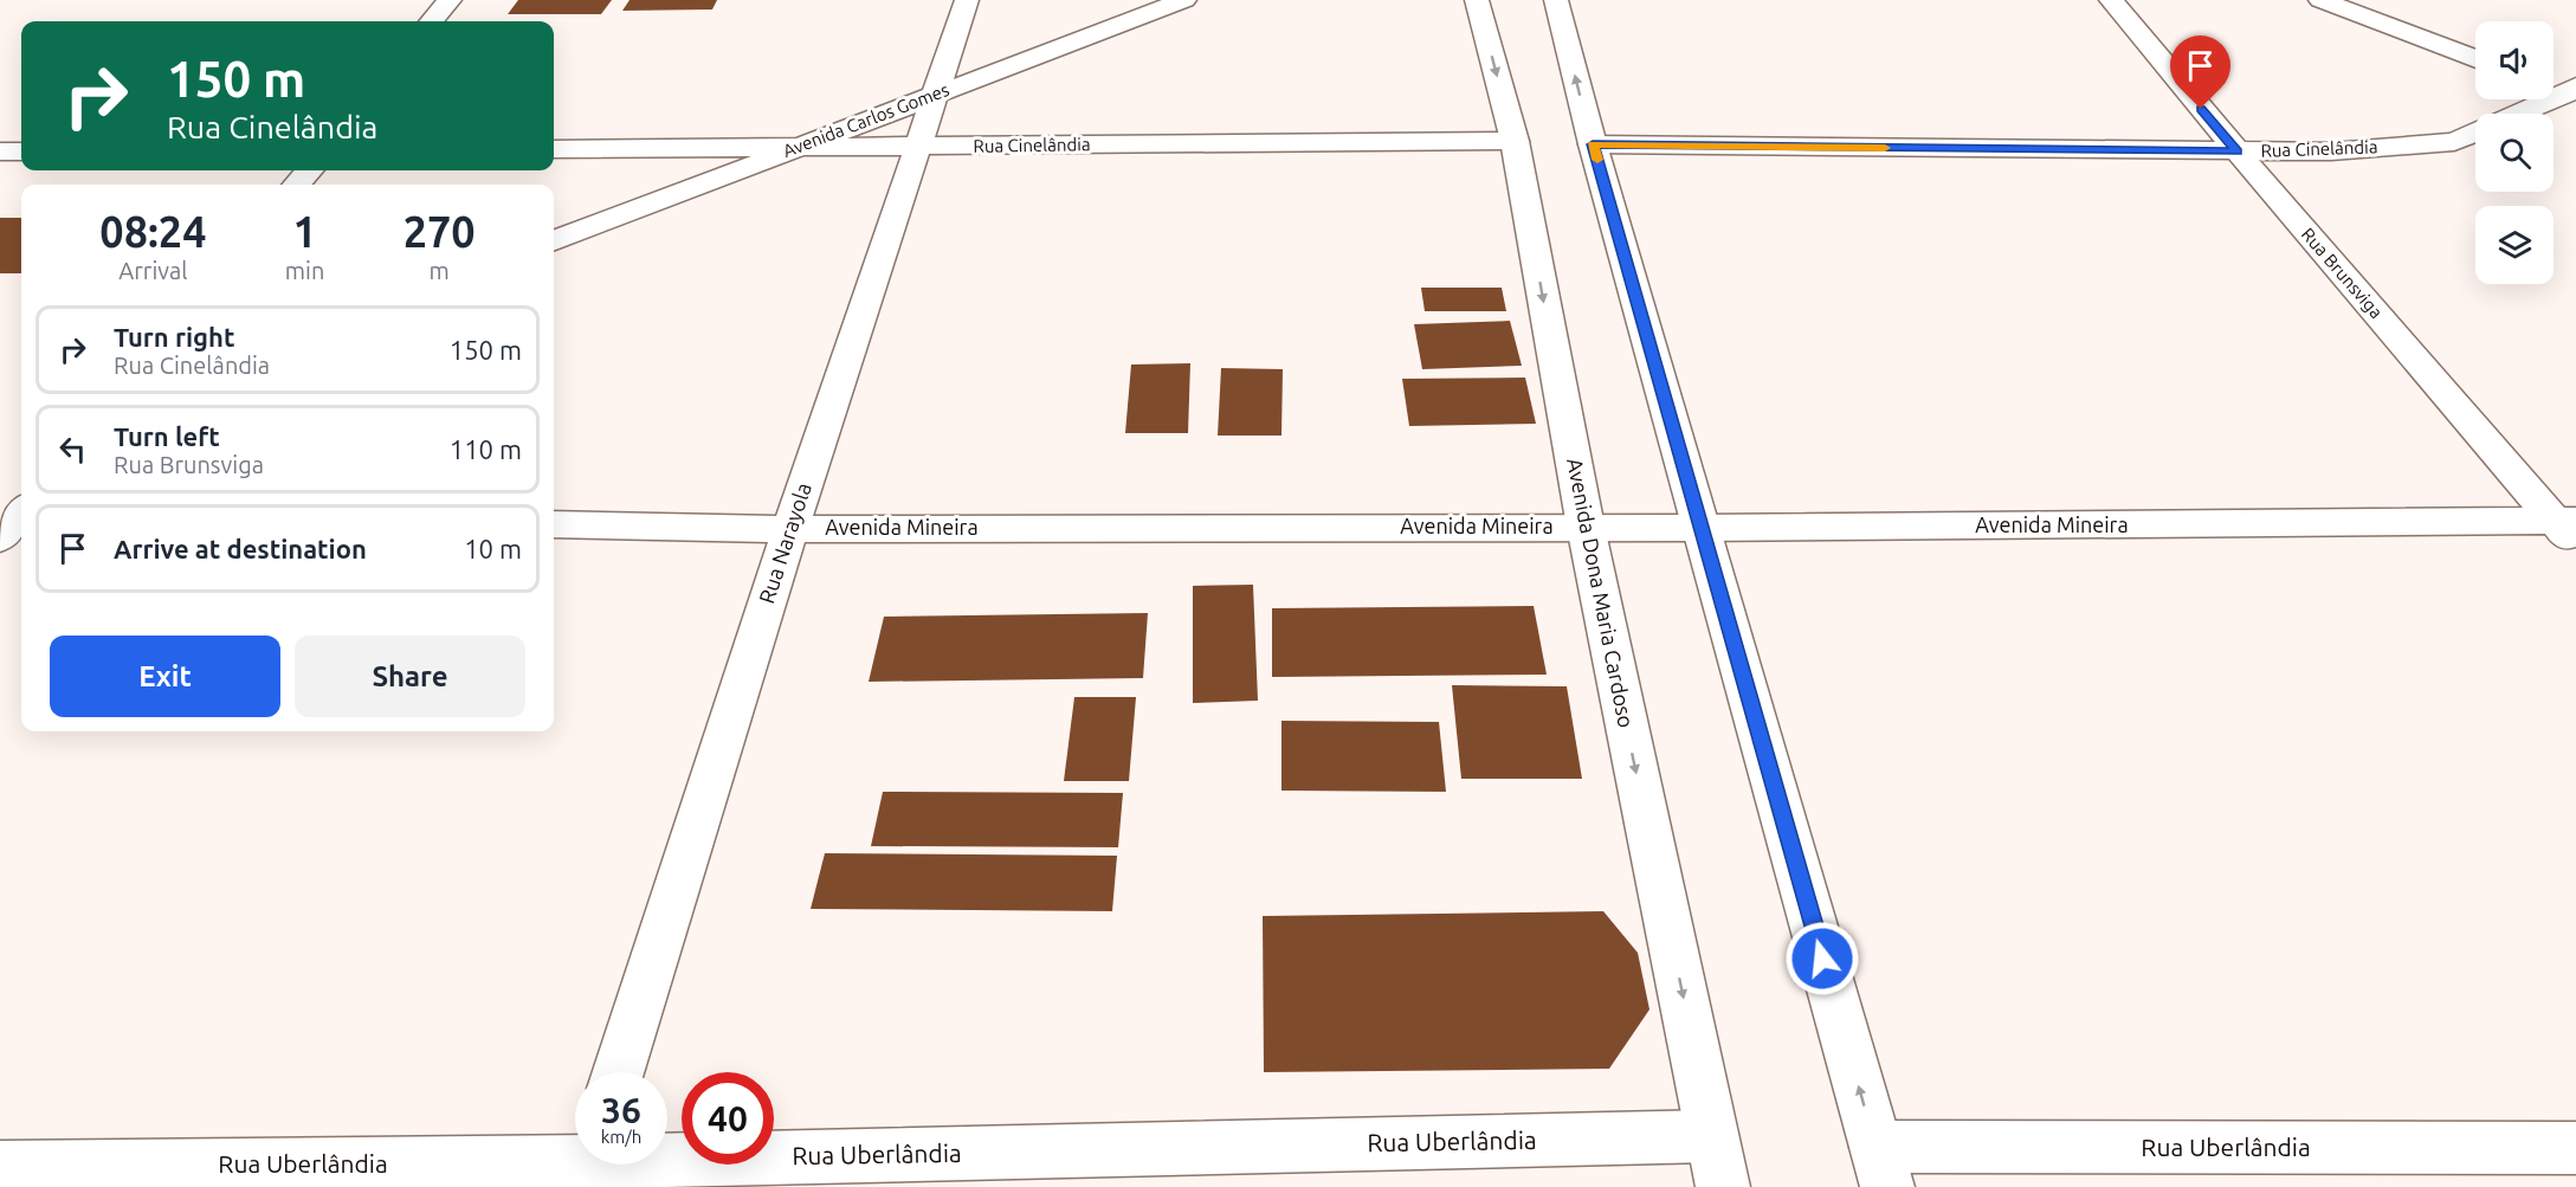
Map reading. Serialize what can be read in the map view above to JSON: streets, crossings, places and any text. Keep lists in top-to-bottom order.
{
  "streets": {
    "street": [
      "Avenida Carlos Gomes",
      "Rua Cinelândia",
      "Rua Brunsviga",
      "Avenida Mineira",
      "Rua Narayola",
      "Avenida Dona Maria Cardoso",
      "Rua Uberlândia"
    ]
  },
  "crossings": [
    ["Avenida Carlos Gomes", "Rua Cinelândia"],
    ["Avenida Carlos Gomes", "Rua Narayola"],
    ["Rua Cinelândia", "Rua Brunsviga"],
    ["Rua Cinelândia", "Rua Narayola"],
    ["Rua Cinelândia", "Avenida Dona Maria Cardoso"],
    ["Rua Brunsviga", "Avenida Mineira"],
    ["Avenida Mineira", "Rua Narayola"],
    ["Avenida Mineira", "Avenida Dona Maria Cardoso"],
    ["Avenida Dona Maria Cardoso", "Rua Uberlândia"]
  ],
  "page": {
    "turn": ["150 m", "Rua Cinelândia"],
    "eta": [
      "08:24",
      "Arrival",
      "1",
      "min",
      "270",
      "m"
    ],
    "list": [
      {
        "name": "Turn right",
        "note": "Rua Cinelândia",
        "value": "150 m"
      },
      {
        "name": "Turn left",
        "note": "Rua Brunsviga",
        "value": "110 m"
      },
      {
        "name": "Arrive at destination",
        "value": "10 m"
      }
    ],
    "buttons": ["Exit", "Share"],
    "speed": "36 km/h",
    "limit": "40"
  }
}
